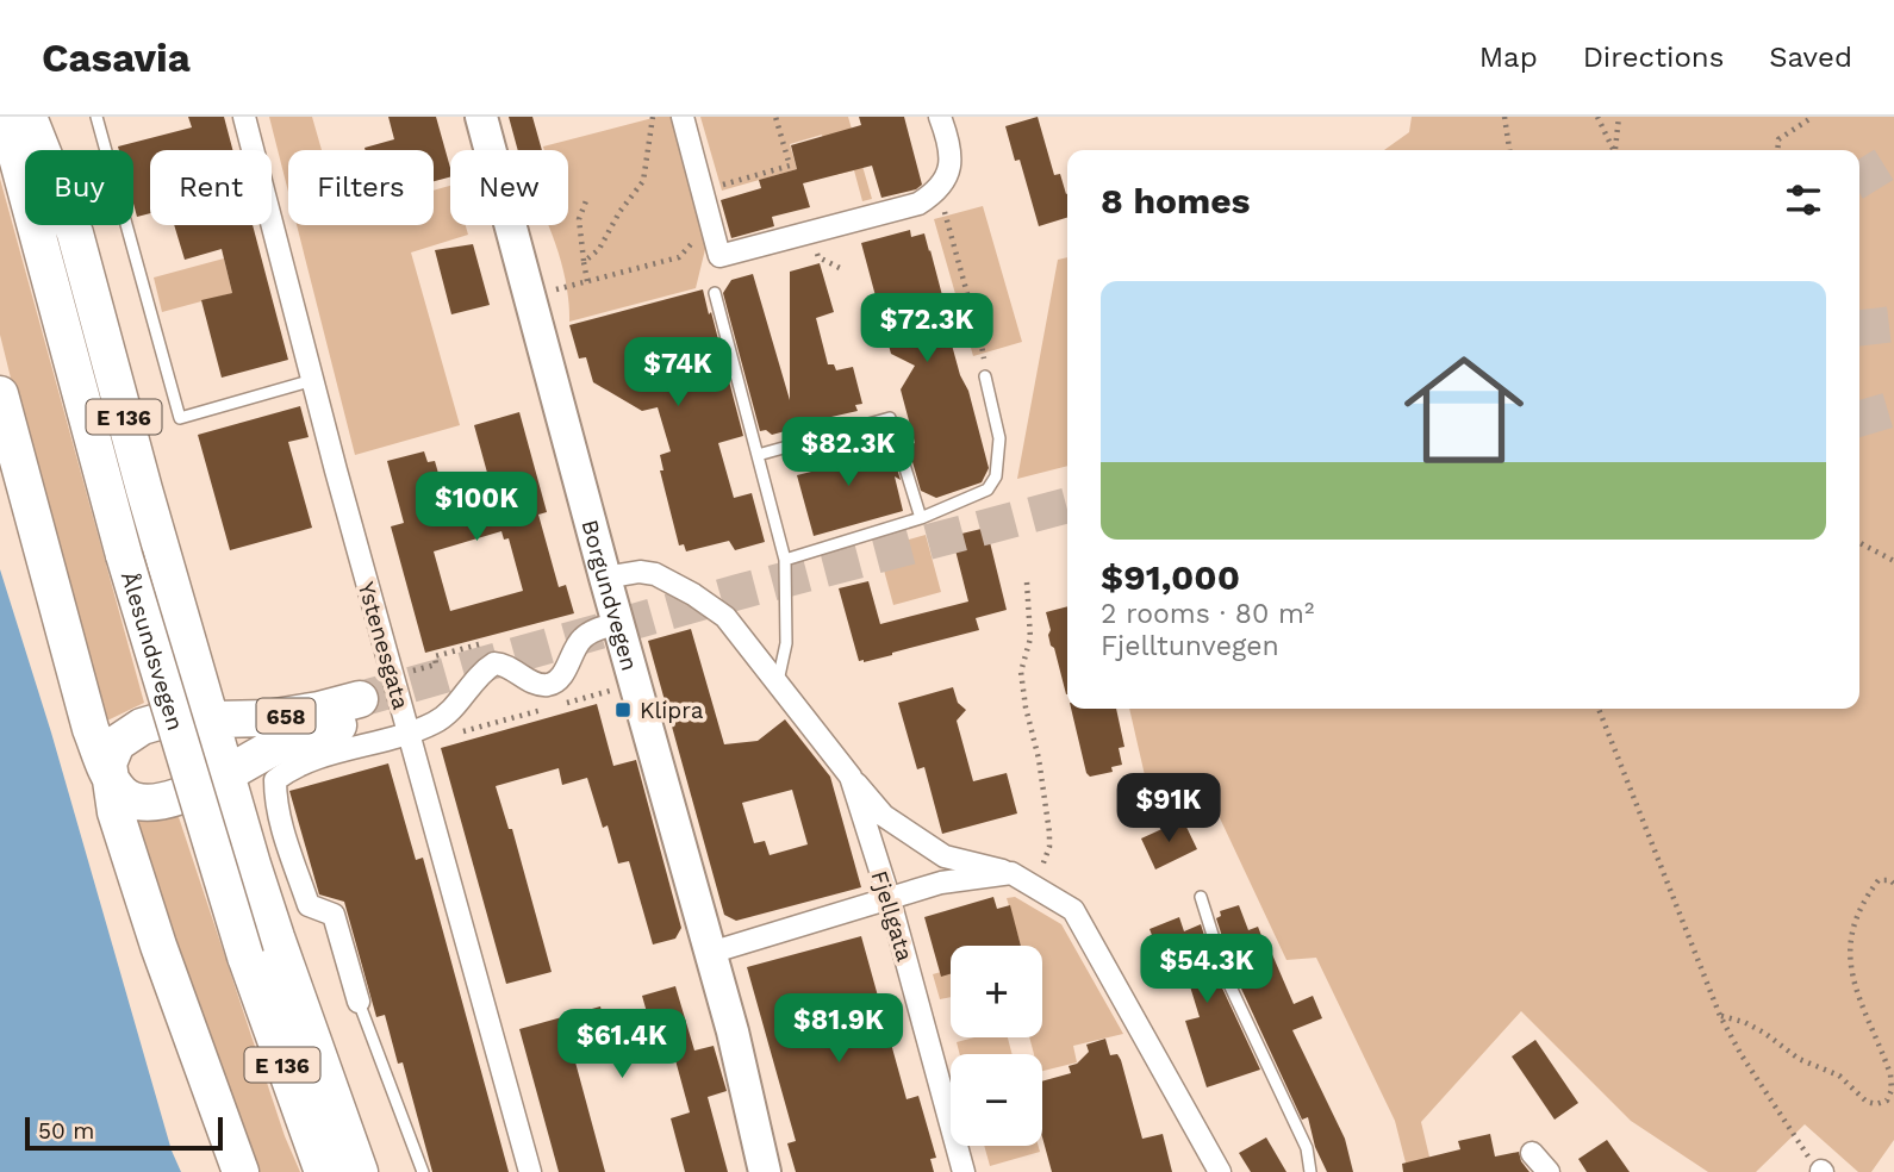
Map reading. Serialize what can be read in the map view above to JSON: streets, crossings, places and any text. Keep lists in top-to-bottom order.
{
  "streets": {
    "highway": ["E 136", "Ålesundsvegen", "658"],
    "main road": ["Borgundvegen"],
    "street": ["Ystenesgata", "Fjellgata"]
  },
  "crossings": [
    ["E 136", "Ålesundsvegen"],
    ["E 136", "658"],
    ["Borgundvegen", "Fjellgata"]
  ],
  "places": {
    "transit": ["Klipra"]
  },
  "scale_bar": "50 m",
  "page": {
    "header": "Casavia",
    "nav": ["Map", "Directions", "Saved"],
    "chip": [
      "Buy",
      "Rent",
      "Filters",
      "New"
    ],
    "heading": "8 homes",
    "list": [
      {
        "name": "$91,000",
        "note": "2 rooms · 80 m² · Fjelltunvegen"
      }
    ],
    "price": [
      "$72.3K",
      "$74K",
      "$82.3K",
      "$100K",
      "$91K",
      "$54.3K",
      "$81.9K",
      "$61.4K"
    ],
    "map_buttons": ["+", "−"],
    "scale": "50 m"
  }
}
